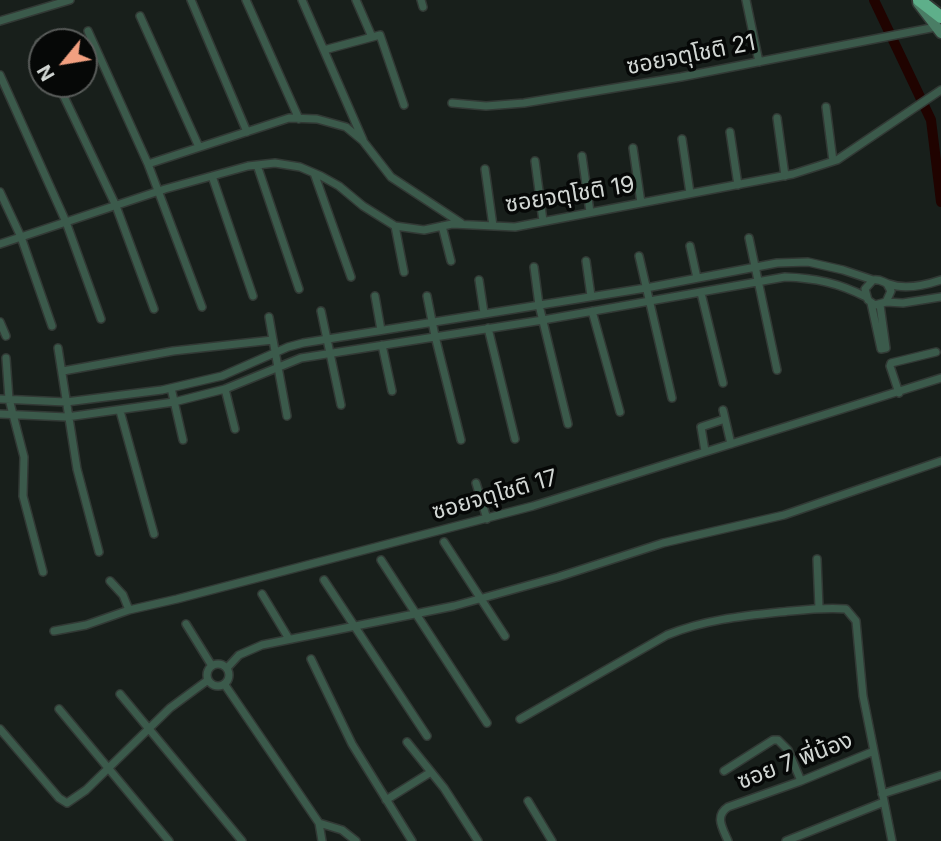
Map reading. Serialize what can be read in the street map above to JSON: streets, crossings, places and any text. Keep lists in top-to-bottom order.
{
  "streets": {
    "street": [
      "ซอยจตุโชติ 21",
      "ซอยจตุโชติ 19",
      "ซอยจตุโชติ 17",
      "ซอย 7 พี่น้อง"
    ]
  },
  "north": "bottom left"
}
